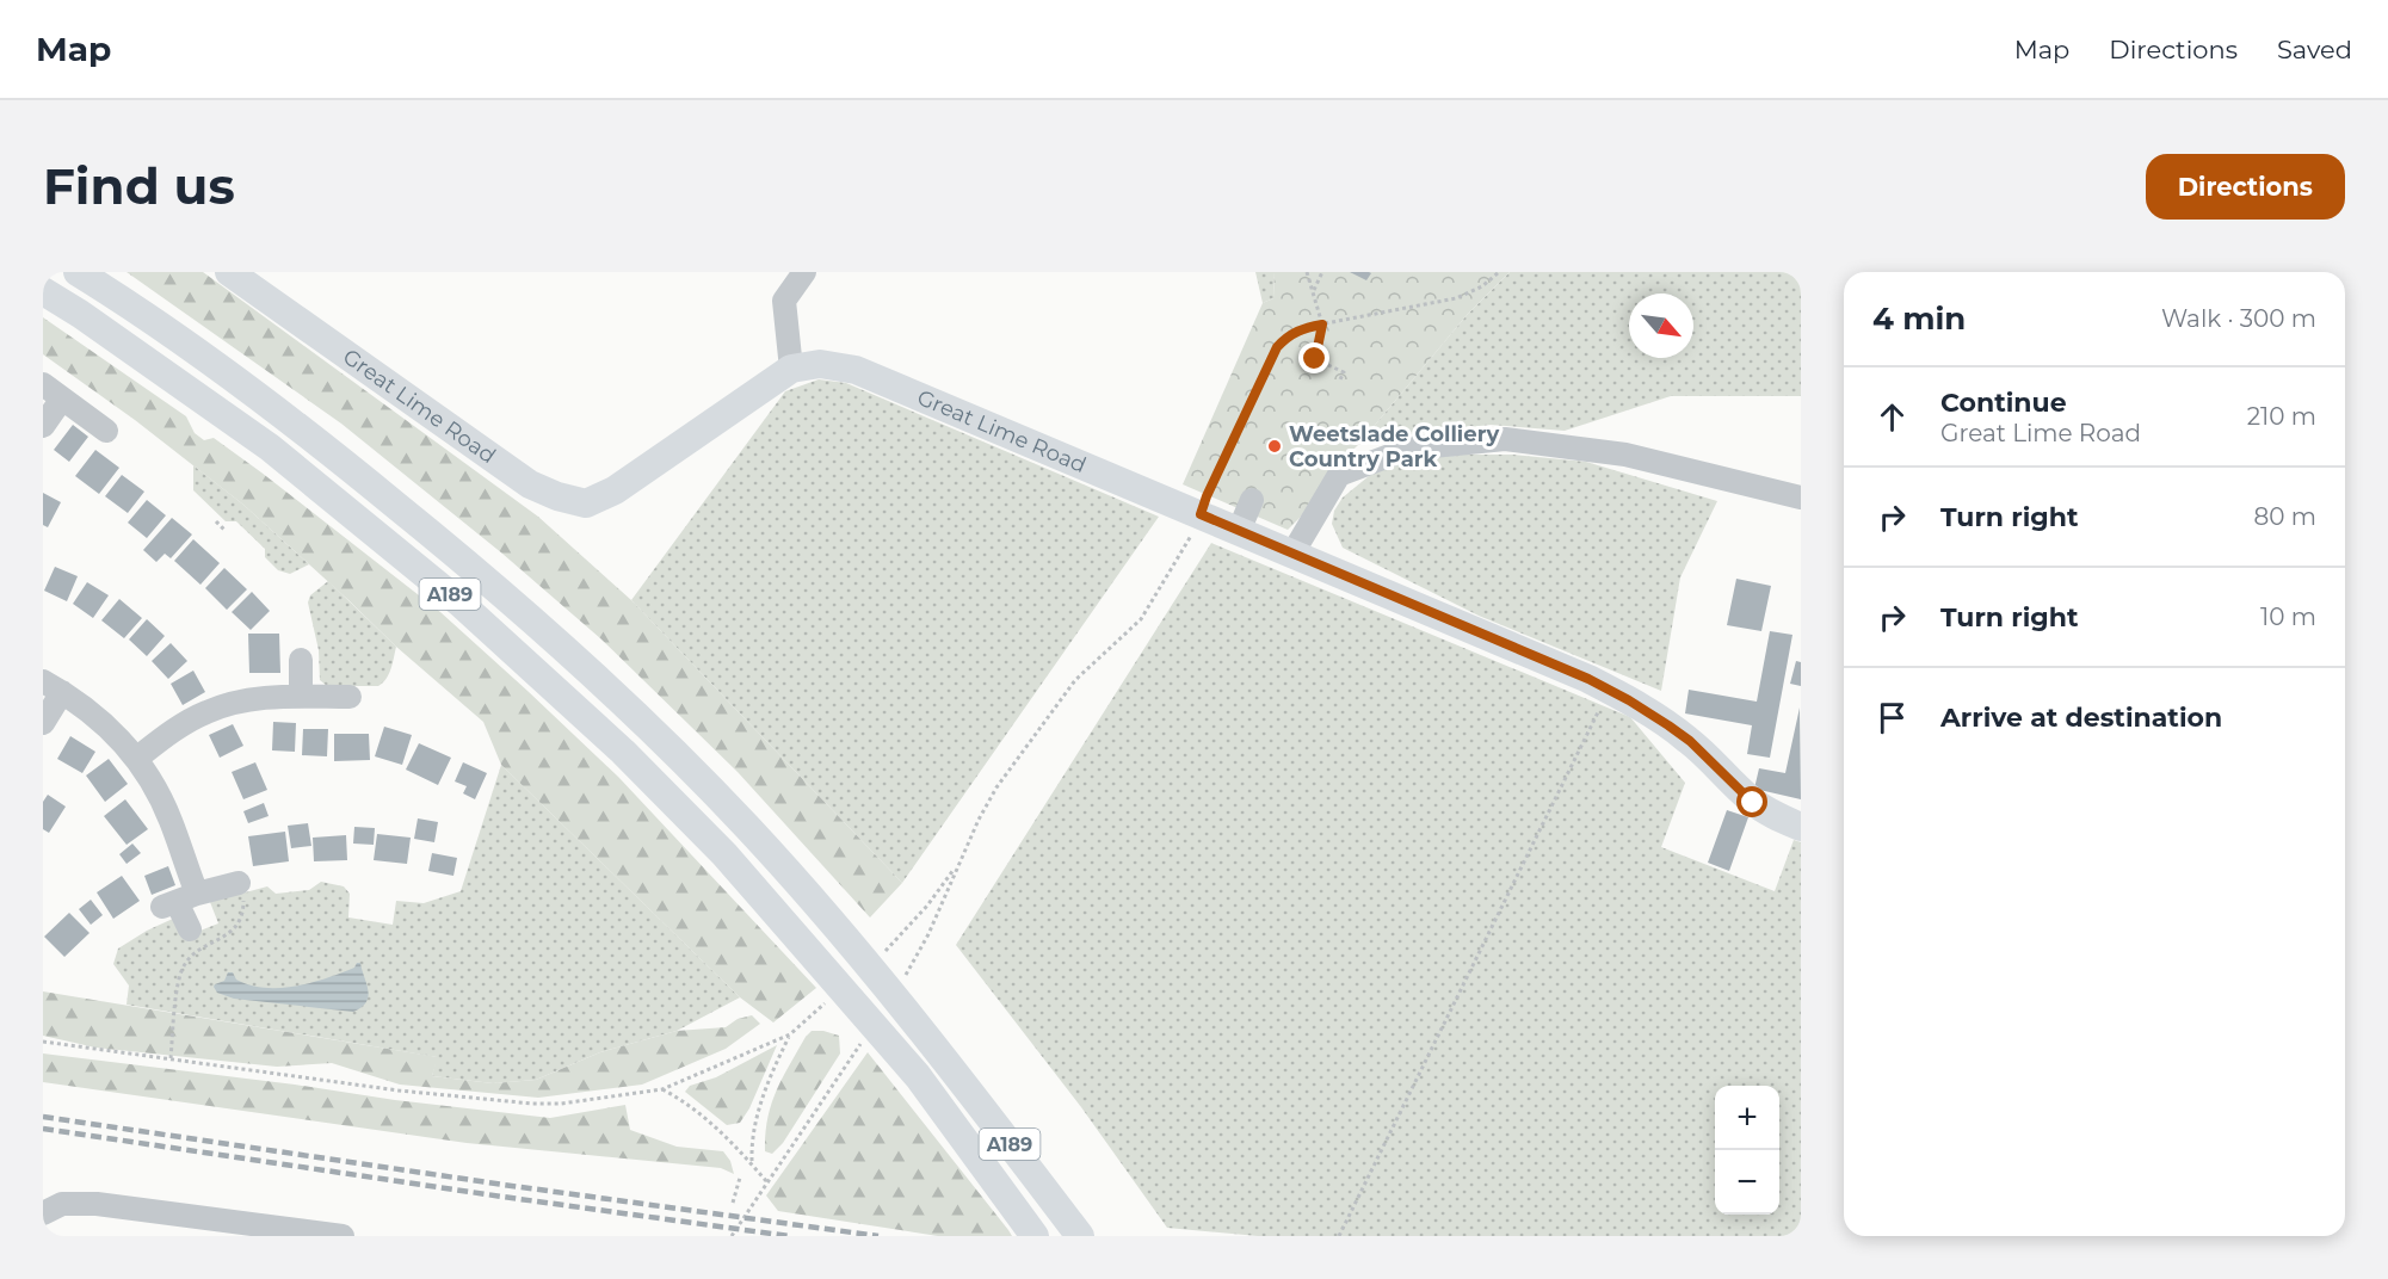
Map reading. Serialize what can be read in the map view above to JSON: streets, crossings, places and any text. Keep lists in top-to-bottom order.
{
  "streets": {
    "main road": ["Great Lime Road", "A189"]
  },
  "places": ["Weetslade Colliery Country Park"],
  "north": "bottom right",
  "page": {
    "header": "Map",
    "nav": ["Map", "Directions", "Saved"],
    "buttons": "Directions",
    "title": "Find us",
    "heading": ["4 min", "Walk · 300 m"],
    "list": [
      ["Continue", "Great Lime Road", "210 m"],
      ["Turn right", "80 m"],
      ["Turn right", "10 m"],
      "Arrive at destination"
    ],
    "map_buttons": ["+", "−"]
  }
}
